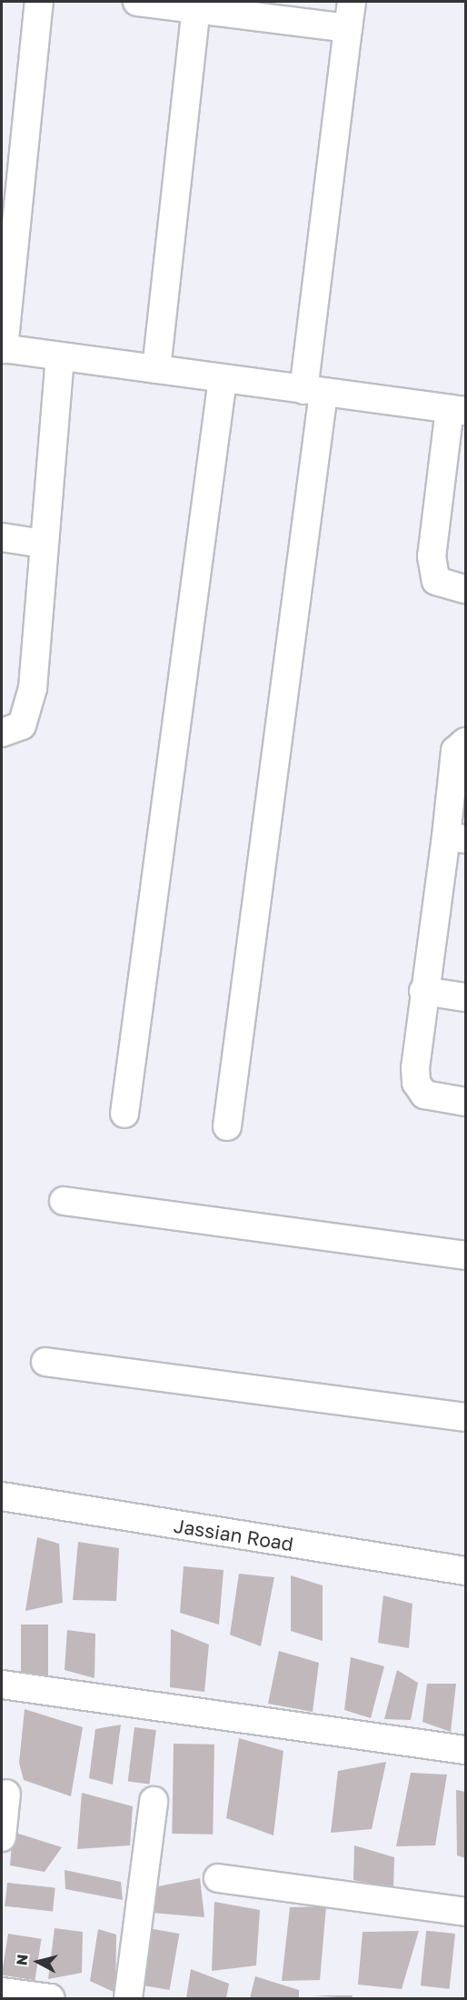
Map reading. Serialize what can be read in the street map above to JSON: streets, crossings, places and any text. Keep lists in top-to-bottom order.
{
  "streets": {
    "street": ["Jassian Road"]
  },
  "north": "left"
}
